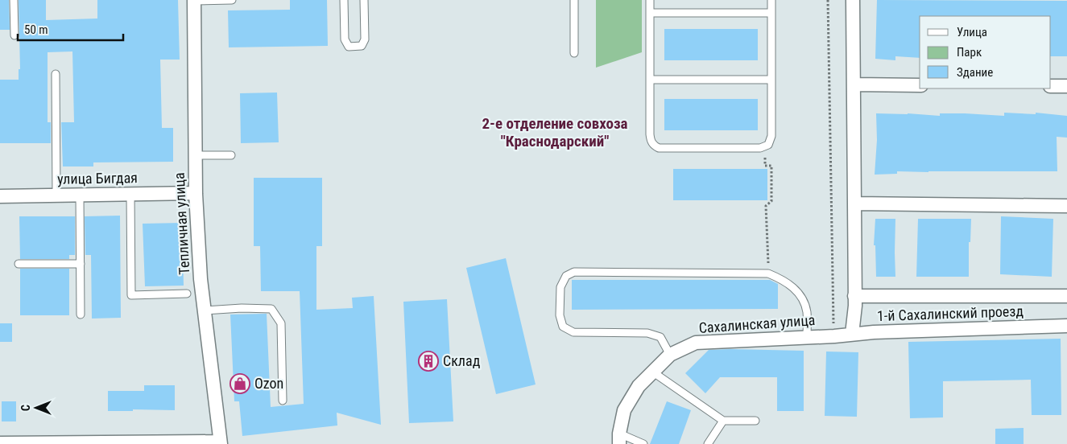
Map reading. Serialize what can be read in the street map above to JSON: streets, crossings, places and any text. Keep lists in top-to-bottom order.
{
  "streets": {
    "street": [
      "улица Бигдая",
      "Тепличная улица",
      "1-й Сахалинский проезд",
      "Сахалинская улица"
    ]
  },
  "crossings": [
    ["улица Бигдая", "Тепличная улица"],
    ["1-й Сахалинский проезд", "Сахалинская улица"]
  ],
  "districts": ["2-е отделение совхоза \"Краснодарский\""],
  "places": {
    "building": ["Склад"],
    "shop": ["Ozon"]
  },
  "legend": ["Улица", "Парк", "Здание"],
  "scale_bar": "50 m",
  "north": "left"
}
